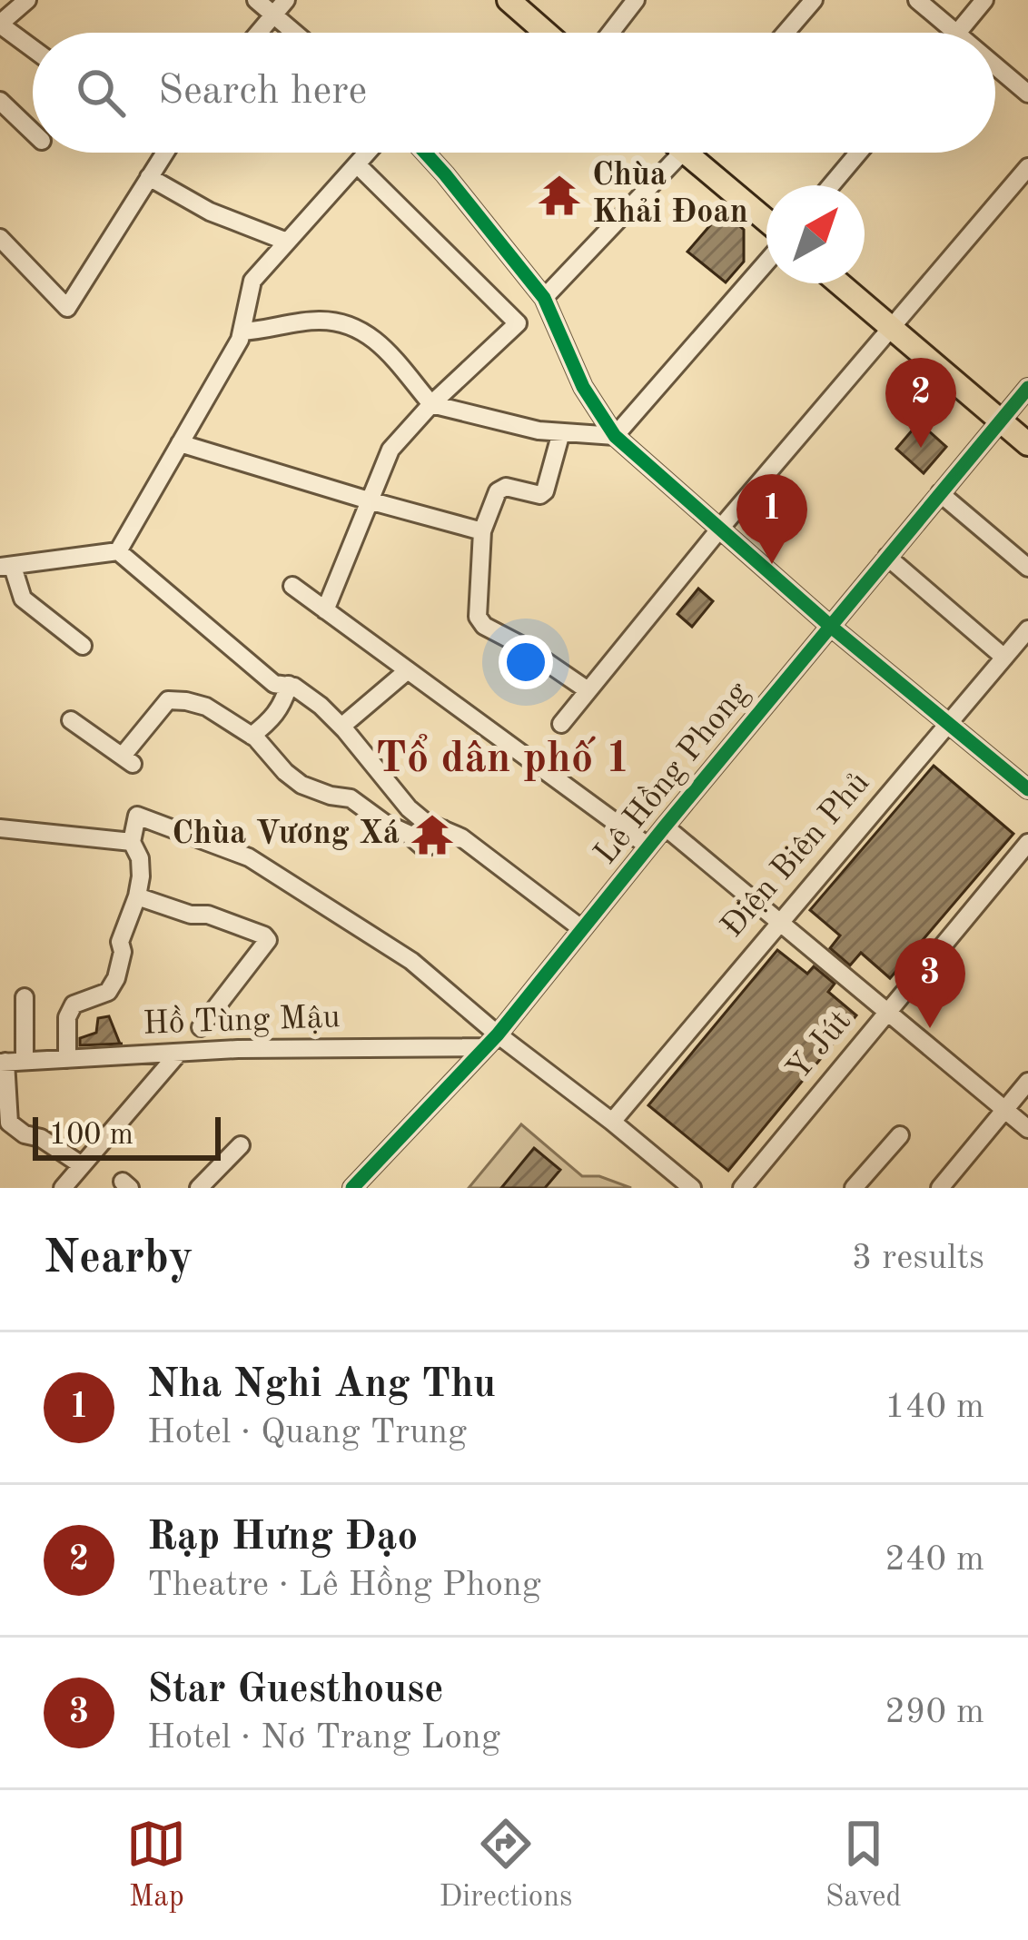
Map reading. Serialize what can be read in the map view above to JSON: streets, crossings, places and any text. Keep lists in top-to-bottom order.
{
  "streets": {
    "street": [
      "Lê Hồng Phong",
      "Điện Biên Phủ",
      "Hồ Tùng Mậu",
      "Y Jút"
    ]
  },
  "crossings": [
    ["Lê Hồng Phong", "Hồ Tùng Mậu"]
  ],
  "districts": ["Tổ dân phố 1"],
  "places": {
    "temple": ["Chùa Khải Đoan", "Chùa Vương Xá"]
  },
  "scale_bar": "100 m",
  "north": "top right",
  "page": {
    "search": "Search here",
    "pins": ["2", "1", "3"],
    "scale": "100 m",
    "heading": ["Nearby", "3 results"],
    "list": [
      {
        "mark": "1",
        "name": "Nha Nghi Ang Thu",
        "note": "Hotel · Quang Trung",
        "value": "140 m"
      },
      {
        "mark": "2",
        "name": "Rạp Hưng Đạo",
        "note": "Theatre · Lê Hồng Phong",
        "value": "240 m"
      },
      {
        "mark": "3",
        "name": "Star Guesthouse",
        "note": "Hotel · Nơ Trang Long",
        "value": "290 m"
      }
    ],
    "nav": ["Map", "Directions", "Saved"]
  }
}
